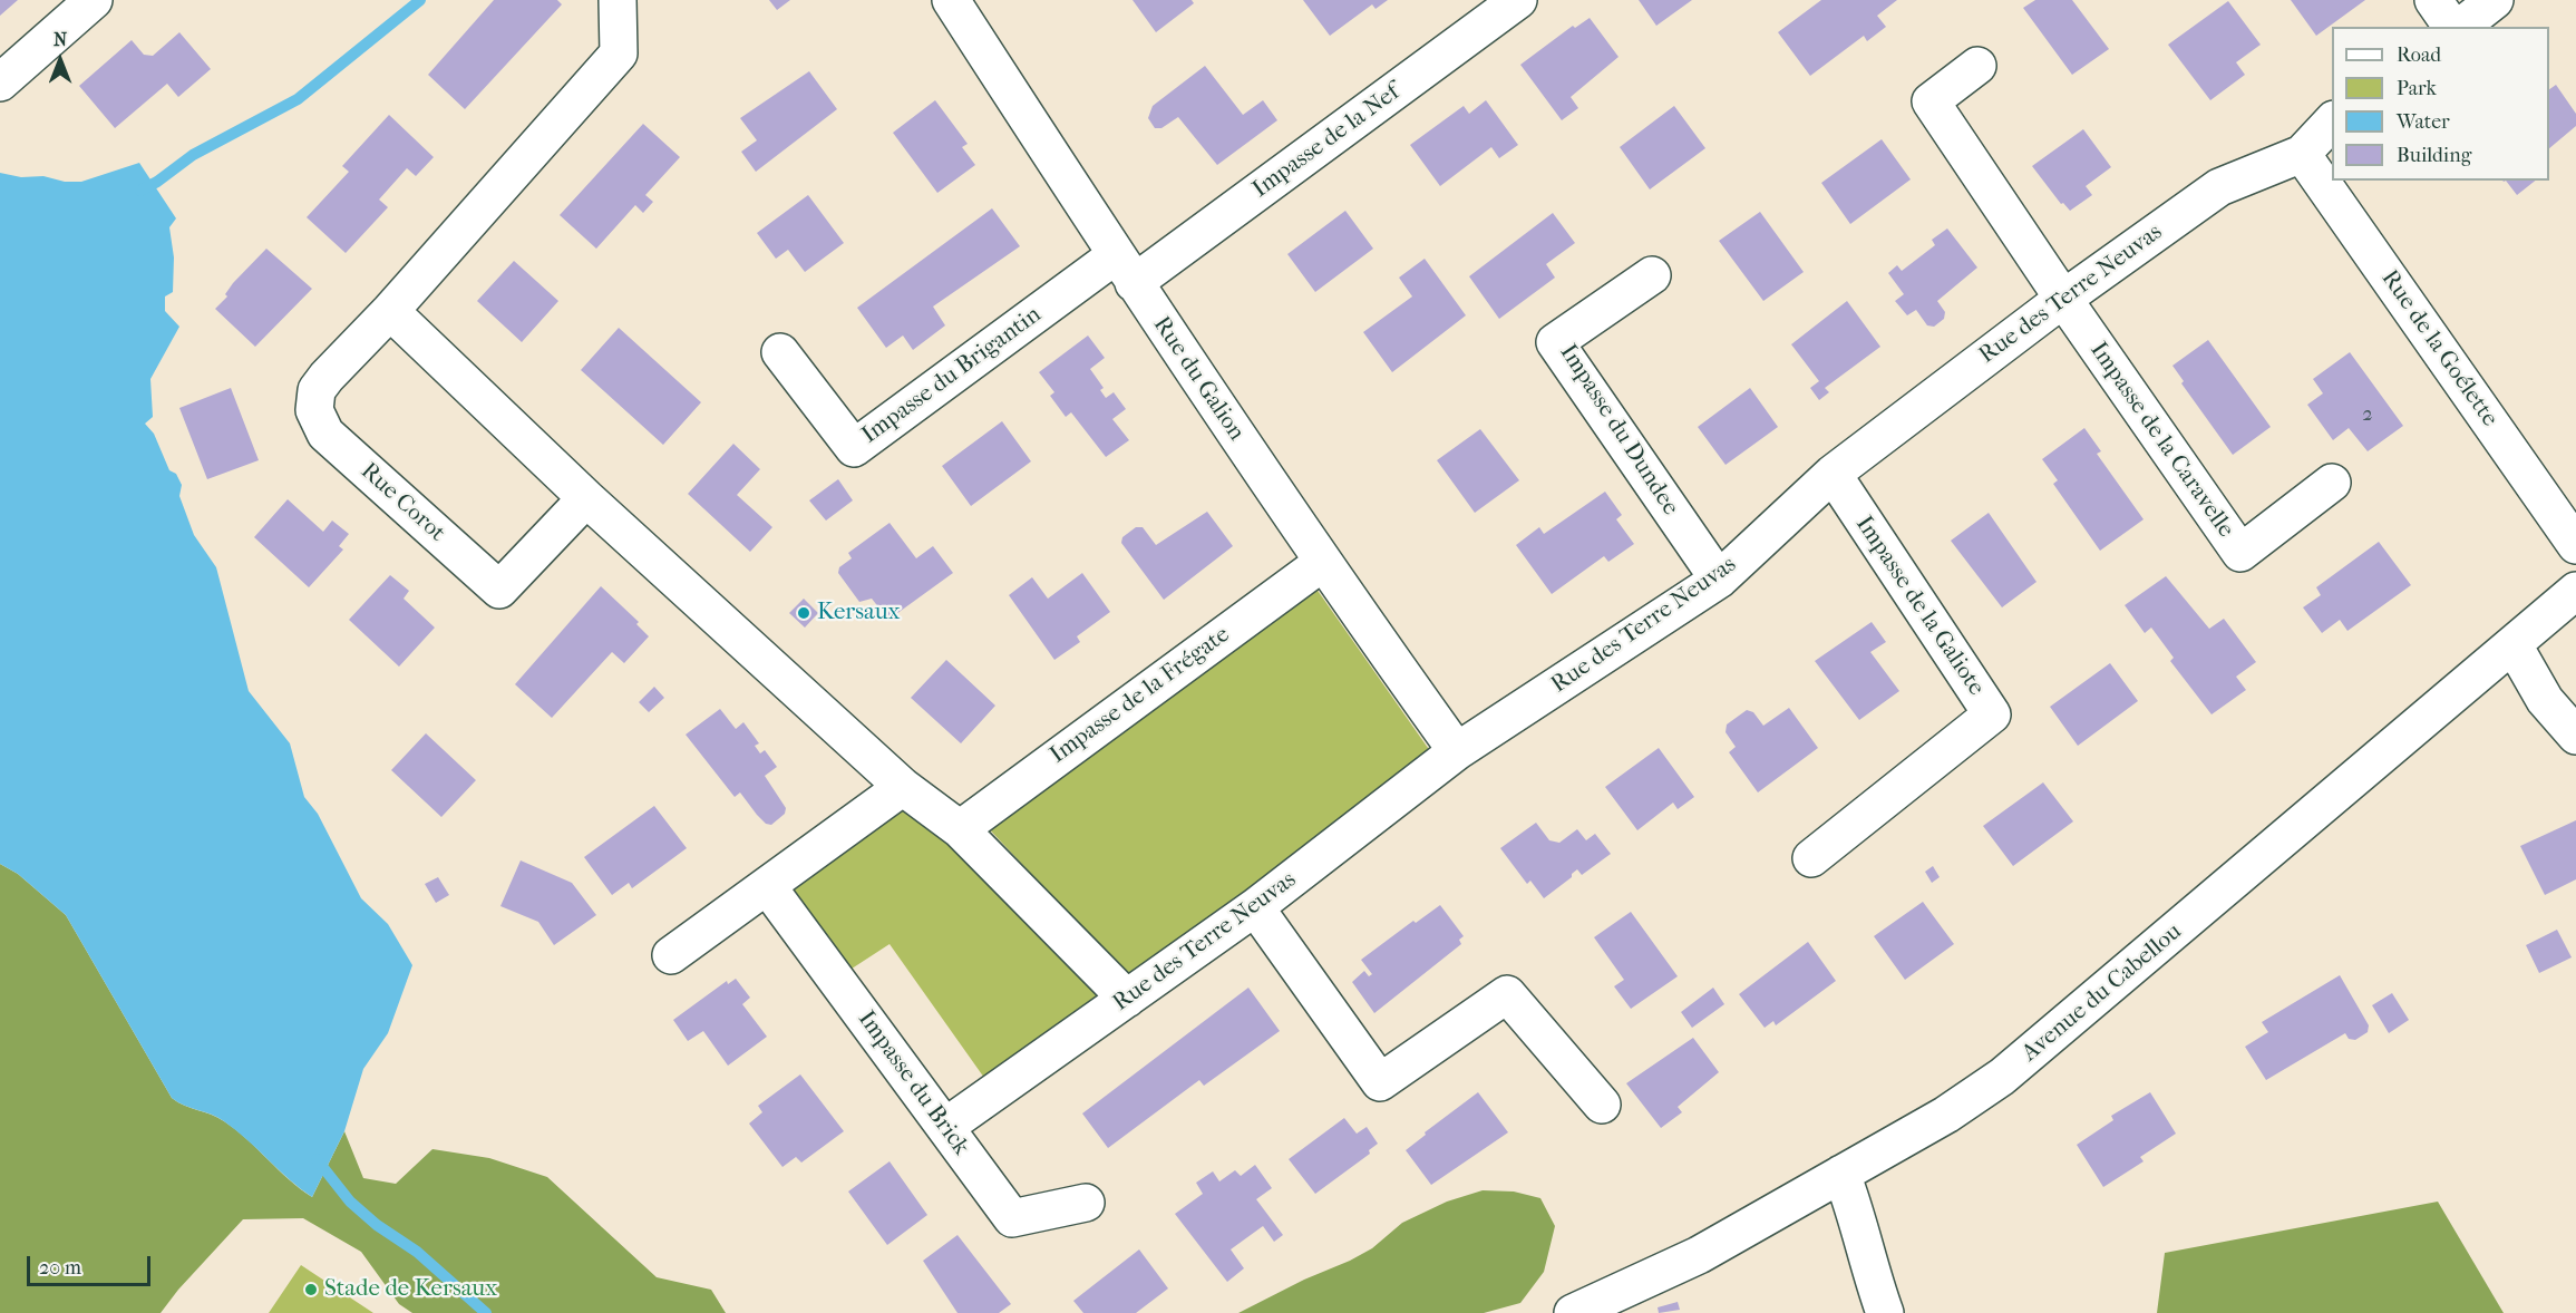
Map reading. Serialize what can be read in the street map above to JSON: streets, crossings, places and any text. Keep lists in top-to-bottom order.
{
  "streets": {
    "street": [
      "Impasse de la Nef",
      "Rue des Terre Neuvas",
      "Rue de la Goélette",
      "Impasse du Brigantin",
      "Rue du Galion",
      "Impasse du Dundee",
      "Impasse de la Caravelle",
      "Rue Corot",
      "Impasse de la Galiote",
      "Impasse de la Frégate",
      "Avenue du Cabellou",
      "Impasse du Brick"
    ]
  },
  "crossings": [
    ["Impasse de la Nef", "Impasse du Brigantin"],
    ["Impasse de la Nef", "Rue du Galion"],
    ["Rue des Terre Neuvas", "Rue de la Goélette"],
    ["Rue des Terre Neuvas", "Rue du Galion"],
    ["Rue des Terre Neuvas", "Impasse du Dundee"],
    ["Rue des Terre Neuvas", "Impasse de la Caravelle"],
    ["Rue des Terre Neuvas", "Impasse de la Galiote"],
    ["Rue des Terre Neuvas", "Impasse du Brick"],
    ["Impasse du Brigantin", "Rue du Galion"],
    ["Rue du Galion", "Impasse de la Frégate"]
  ],
  "places": ["Kersaux", "Stade de Kersaux"],
  "house_numbers": ["2"],
  "legend": [
    "Road",
    "Park",
    "Water",
    "Building"
  ],
  "scale_bar": "20 m",
  "north": "top"
}
